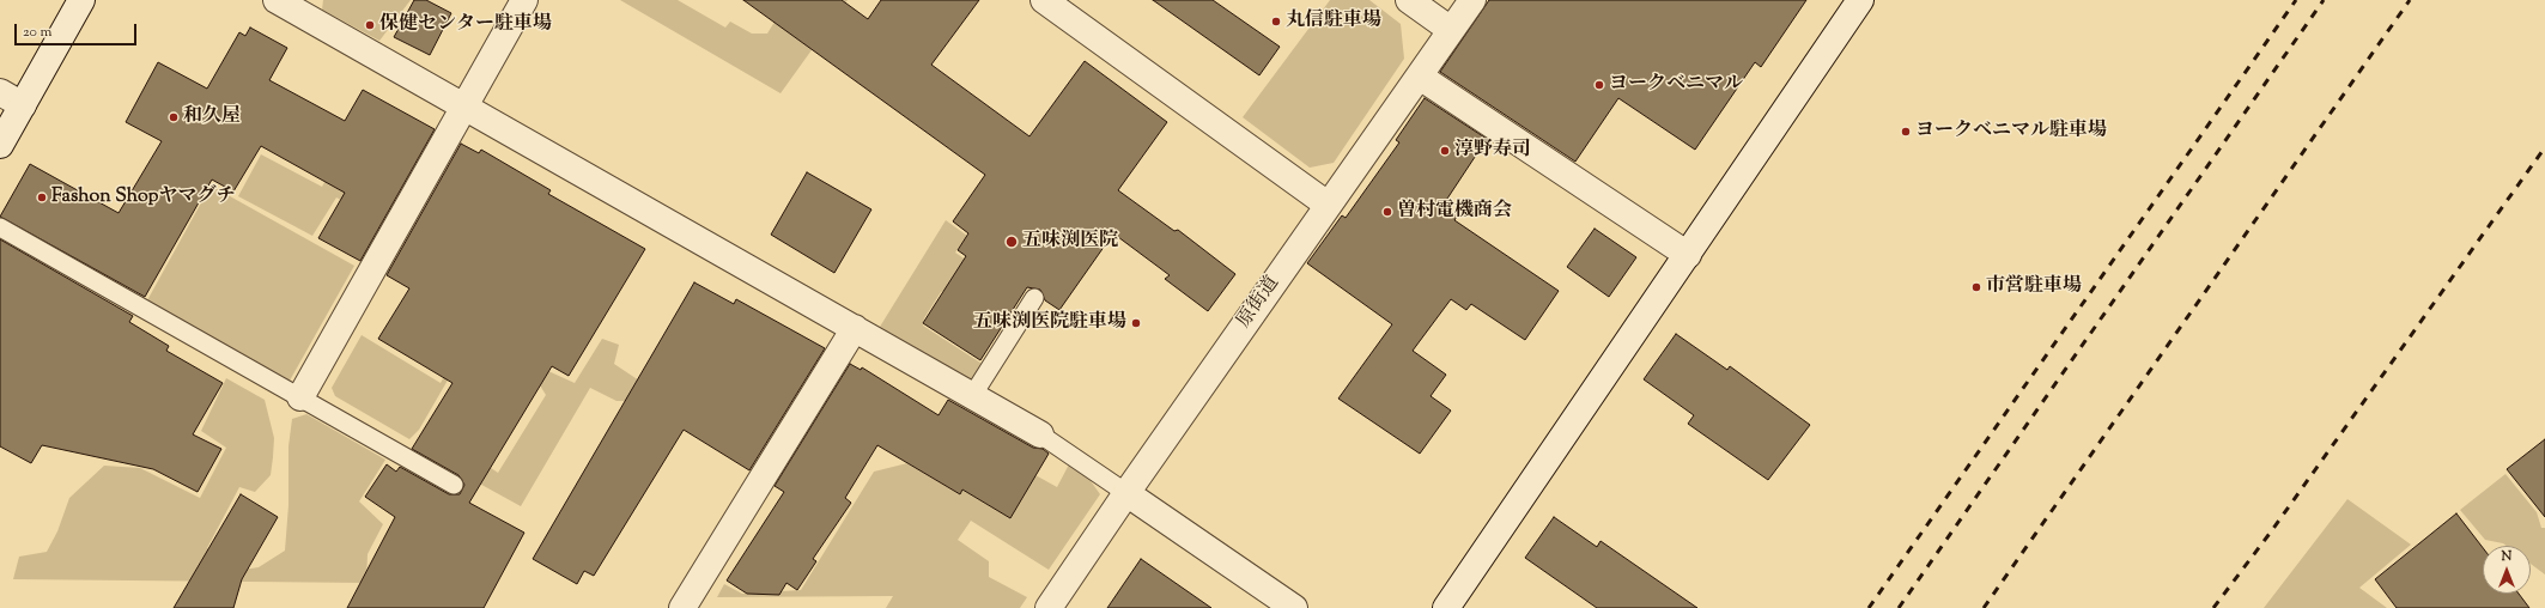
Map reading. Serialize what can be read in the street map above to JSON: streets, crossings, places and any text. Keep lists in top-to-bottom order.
{
  "streets": {
    "street": ["原街道"]
  },
  "places": [
    "丸信駐車場",
    "保健センター駐車場",
    "ヨークベニマル",
    "和久屋",
    "ヨークベニマル駐車場",
    "淳野寿司",
    "Fashon Shopヤマグチ",
    "曽村電機商会",
    "五味渕医院",
    "市営駐車場",
    "五味渕医院駐車場"
  ],
  "scale_bar": "20 m",
  "north": "top"
}
